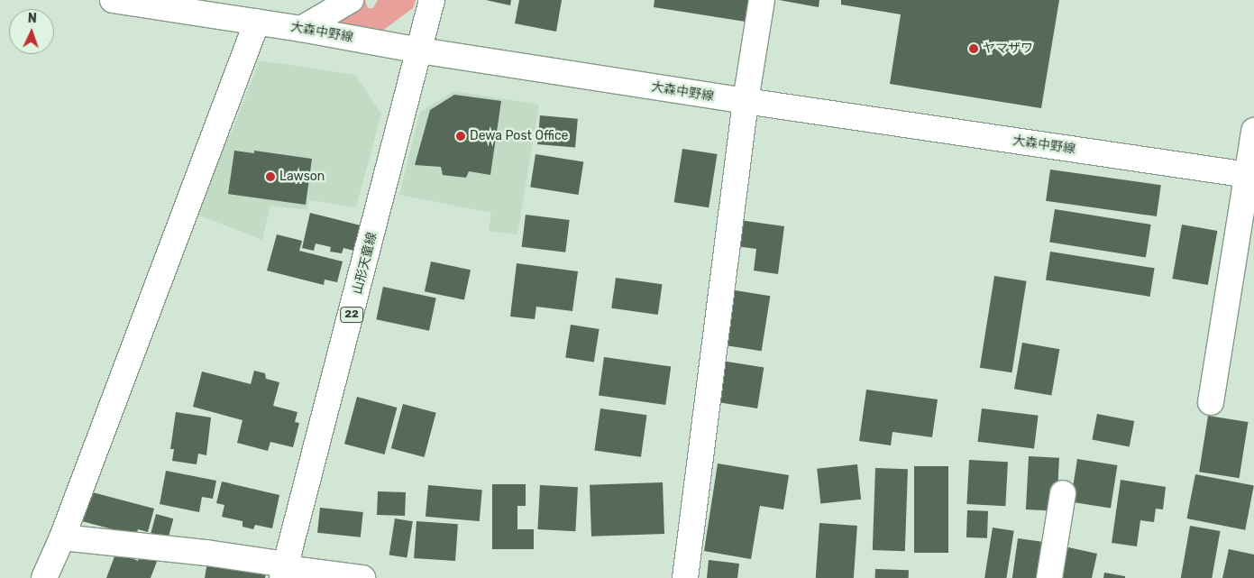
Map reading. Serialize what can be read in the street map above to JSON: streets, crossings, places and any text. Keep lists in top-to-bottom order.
{
  "streets": {
    "main road": ["大森中野線", "山形天童線", "22"]
  },
  "crossings": [
    ["大森中野線", "山形天童線"]
  ],
  "places": ["ヤマザワ", "Dewa Post Office", "Lawson"],
  "north": "top"
}
